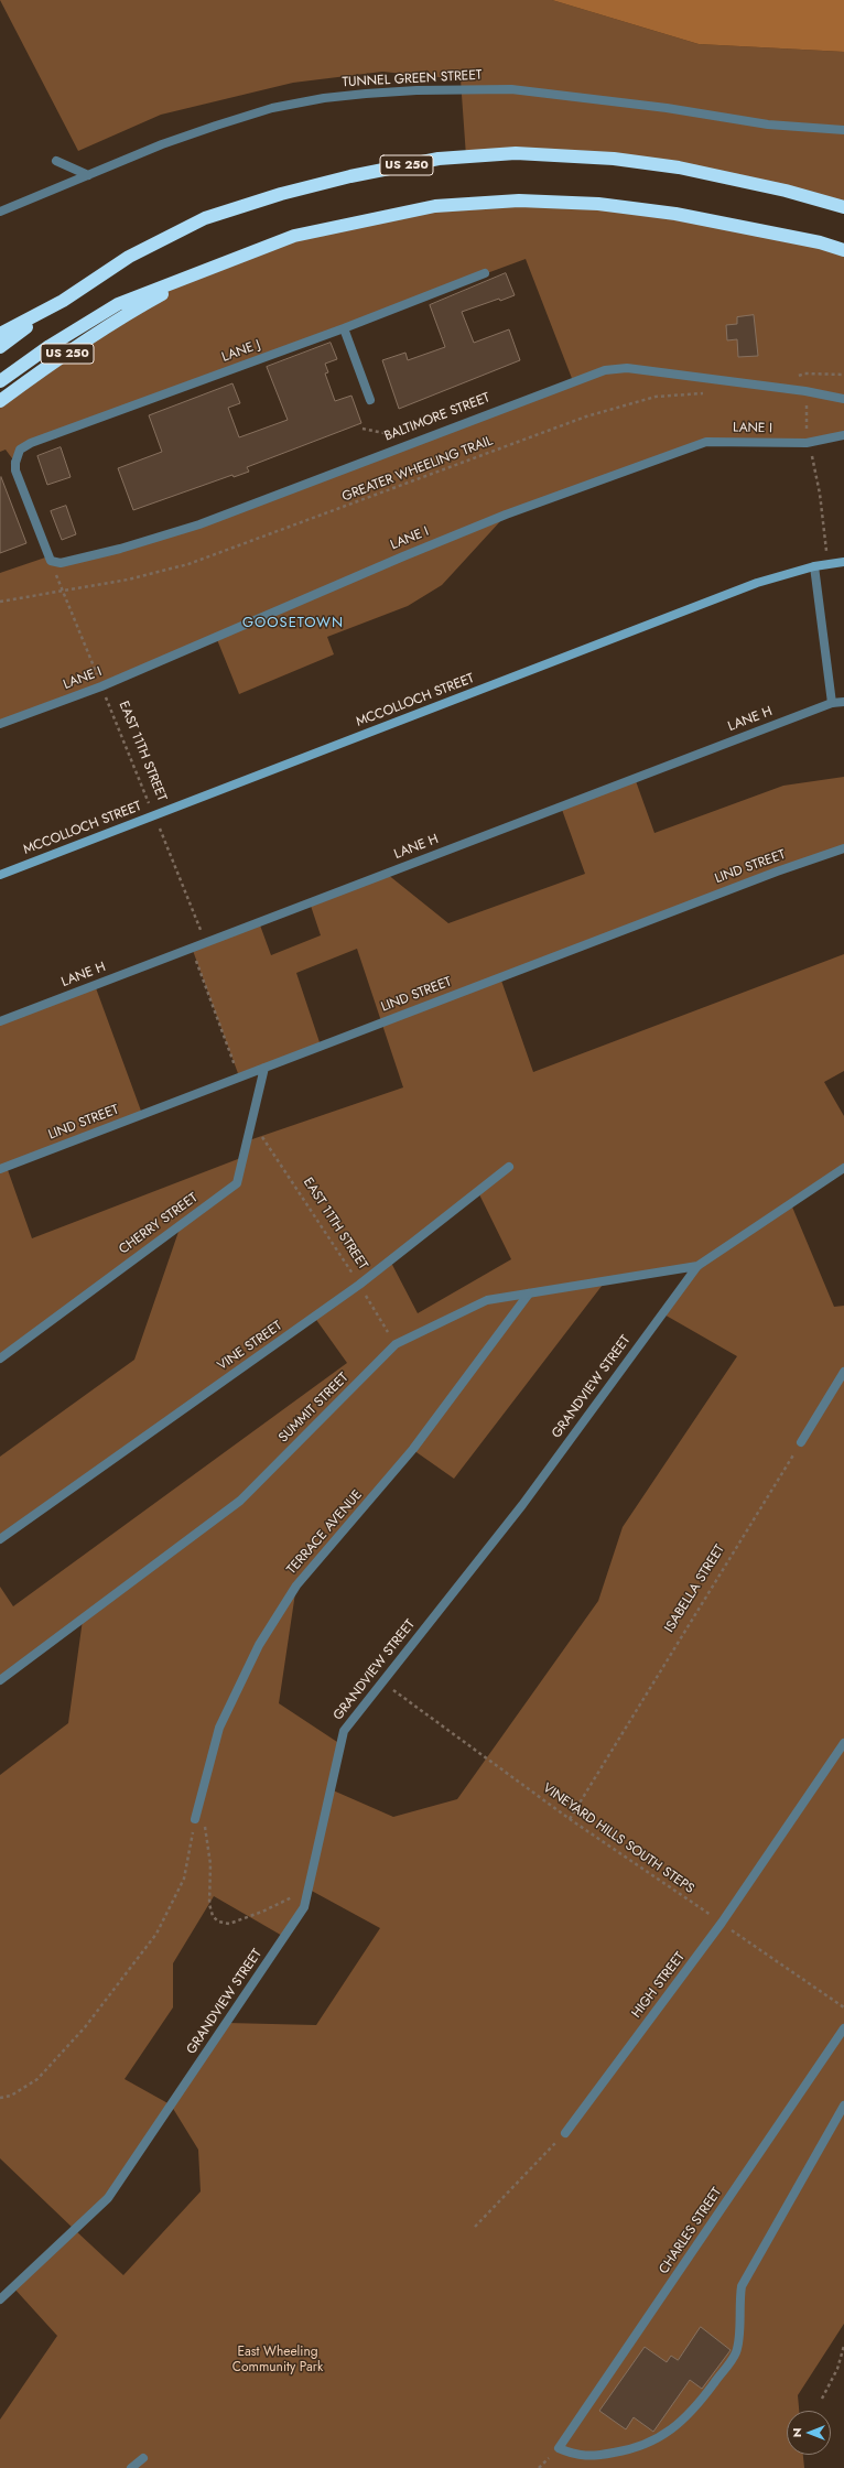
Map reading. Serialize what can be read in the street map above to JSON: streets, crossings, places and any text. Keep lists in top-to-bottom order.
{
  "streets": {
    "highway": ["US 250"],
    "street": [
      "TUNNEL GREEN STREET",
      "LANE J",
      "BALTIMORE STREET",
      "LANE I",
      "MCCOLLOCH STREET",
      "LANE H",
      "LIND STREET",
      "CHERRY STREET",
      "VINE STREET",
      "GRANDVIEW STREET",
      "SUMMIT STREET",
      "TERRACE AVENUE",
      "HIGH STREET",
      "CHARLES STREET"
    ],
    "path": [
      "GREATER WHEELING TRAIL",
      "EAST 11TH STREET",
      "ISABELLA STREET",
      "VINEYARD HILLS SOUTH STEPS"
    ]
  },
  "crossings": [
    ["LANE J", "BALTIMORE STREET"],
    ["LANE I", "EAST 11TH STREET"],
    ["GREATER WHEELING TRAIL", "EAST 11TH STREET"],
    ["MCCOLLOCH STREET", "EAST 11TH STREET"],
    ["LANE H", "EAST 11TH STREET"],
    ["EAST 11TH STREET", "CHERRY STREET"],
    ["EAST 11TH STREET", "VINE STREET"],
    ["EAST 11TH STREET", "SUMMIT STREET"],
    ["LIND STREET", "CHERRY STREET"],
    ["GRANDVIEW STREET", "SUMMIT STREET"],
    ["GRANDVIEW STREET", "VINEYARD HILLS SOUTH STEPS"],
    ["SUMMIT STREET", "TERRACE AVENUE"],
    ["ISABELLA STREET", "VINEYARD HILLS SOUTH STEPS"],
    ["VINEYARD HILLS SOUTH STEPS", "HIGH STREET"]
  ],
  "districts": ["GOOSETOWN"],
  "parks": ["East Wheeling Community Park"],
  "north": "left"
}
